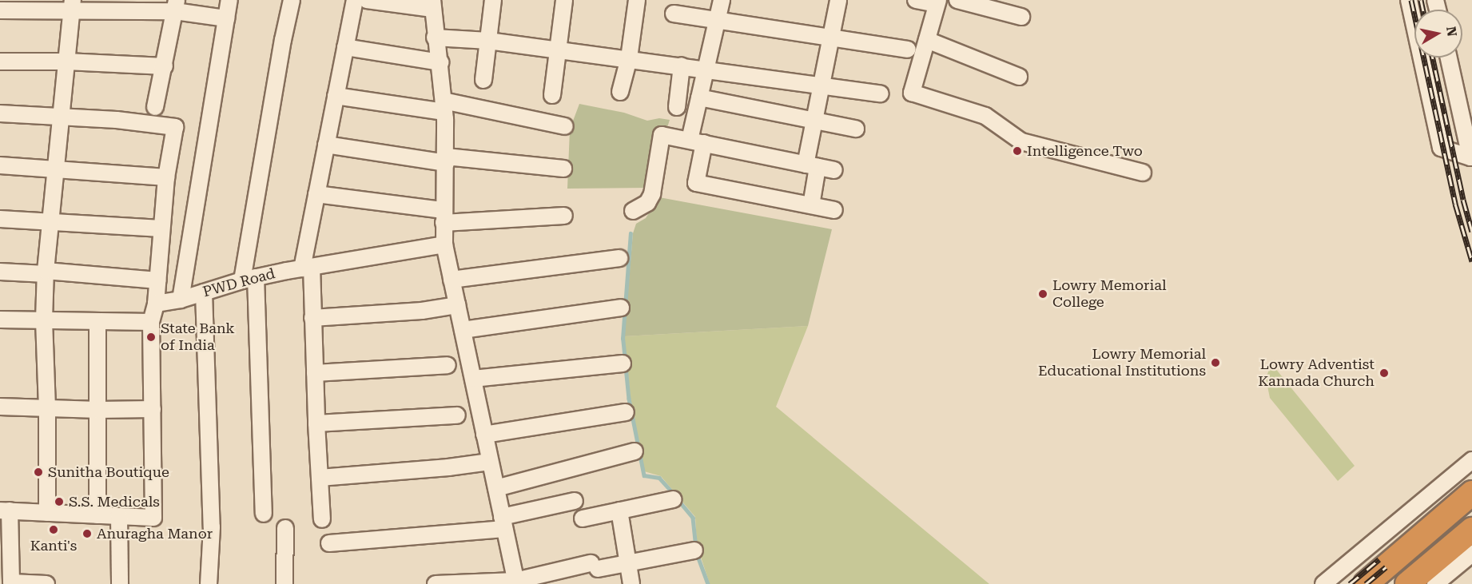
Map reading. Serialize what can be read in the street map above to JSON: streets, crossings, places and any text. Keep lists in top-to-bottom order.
{
  "streets": {
    "street": ["PWD Road"]
  },
  "places": [
    "Intelligence Two",
    "Lowry Memorial College",
    "State Bank of India",
    "Lowry Memorial Educational Institutions",
    "Lowry Adventist Kannada Church",
    "Sunitha Boutique",
    "S.S. Medicals",
    "Kanti's",
    "Anuragha Manor"
  ],
  "north": "right"
}
